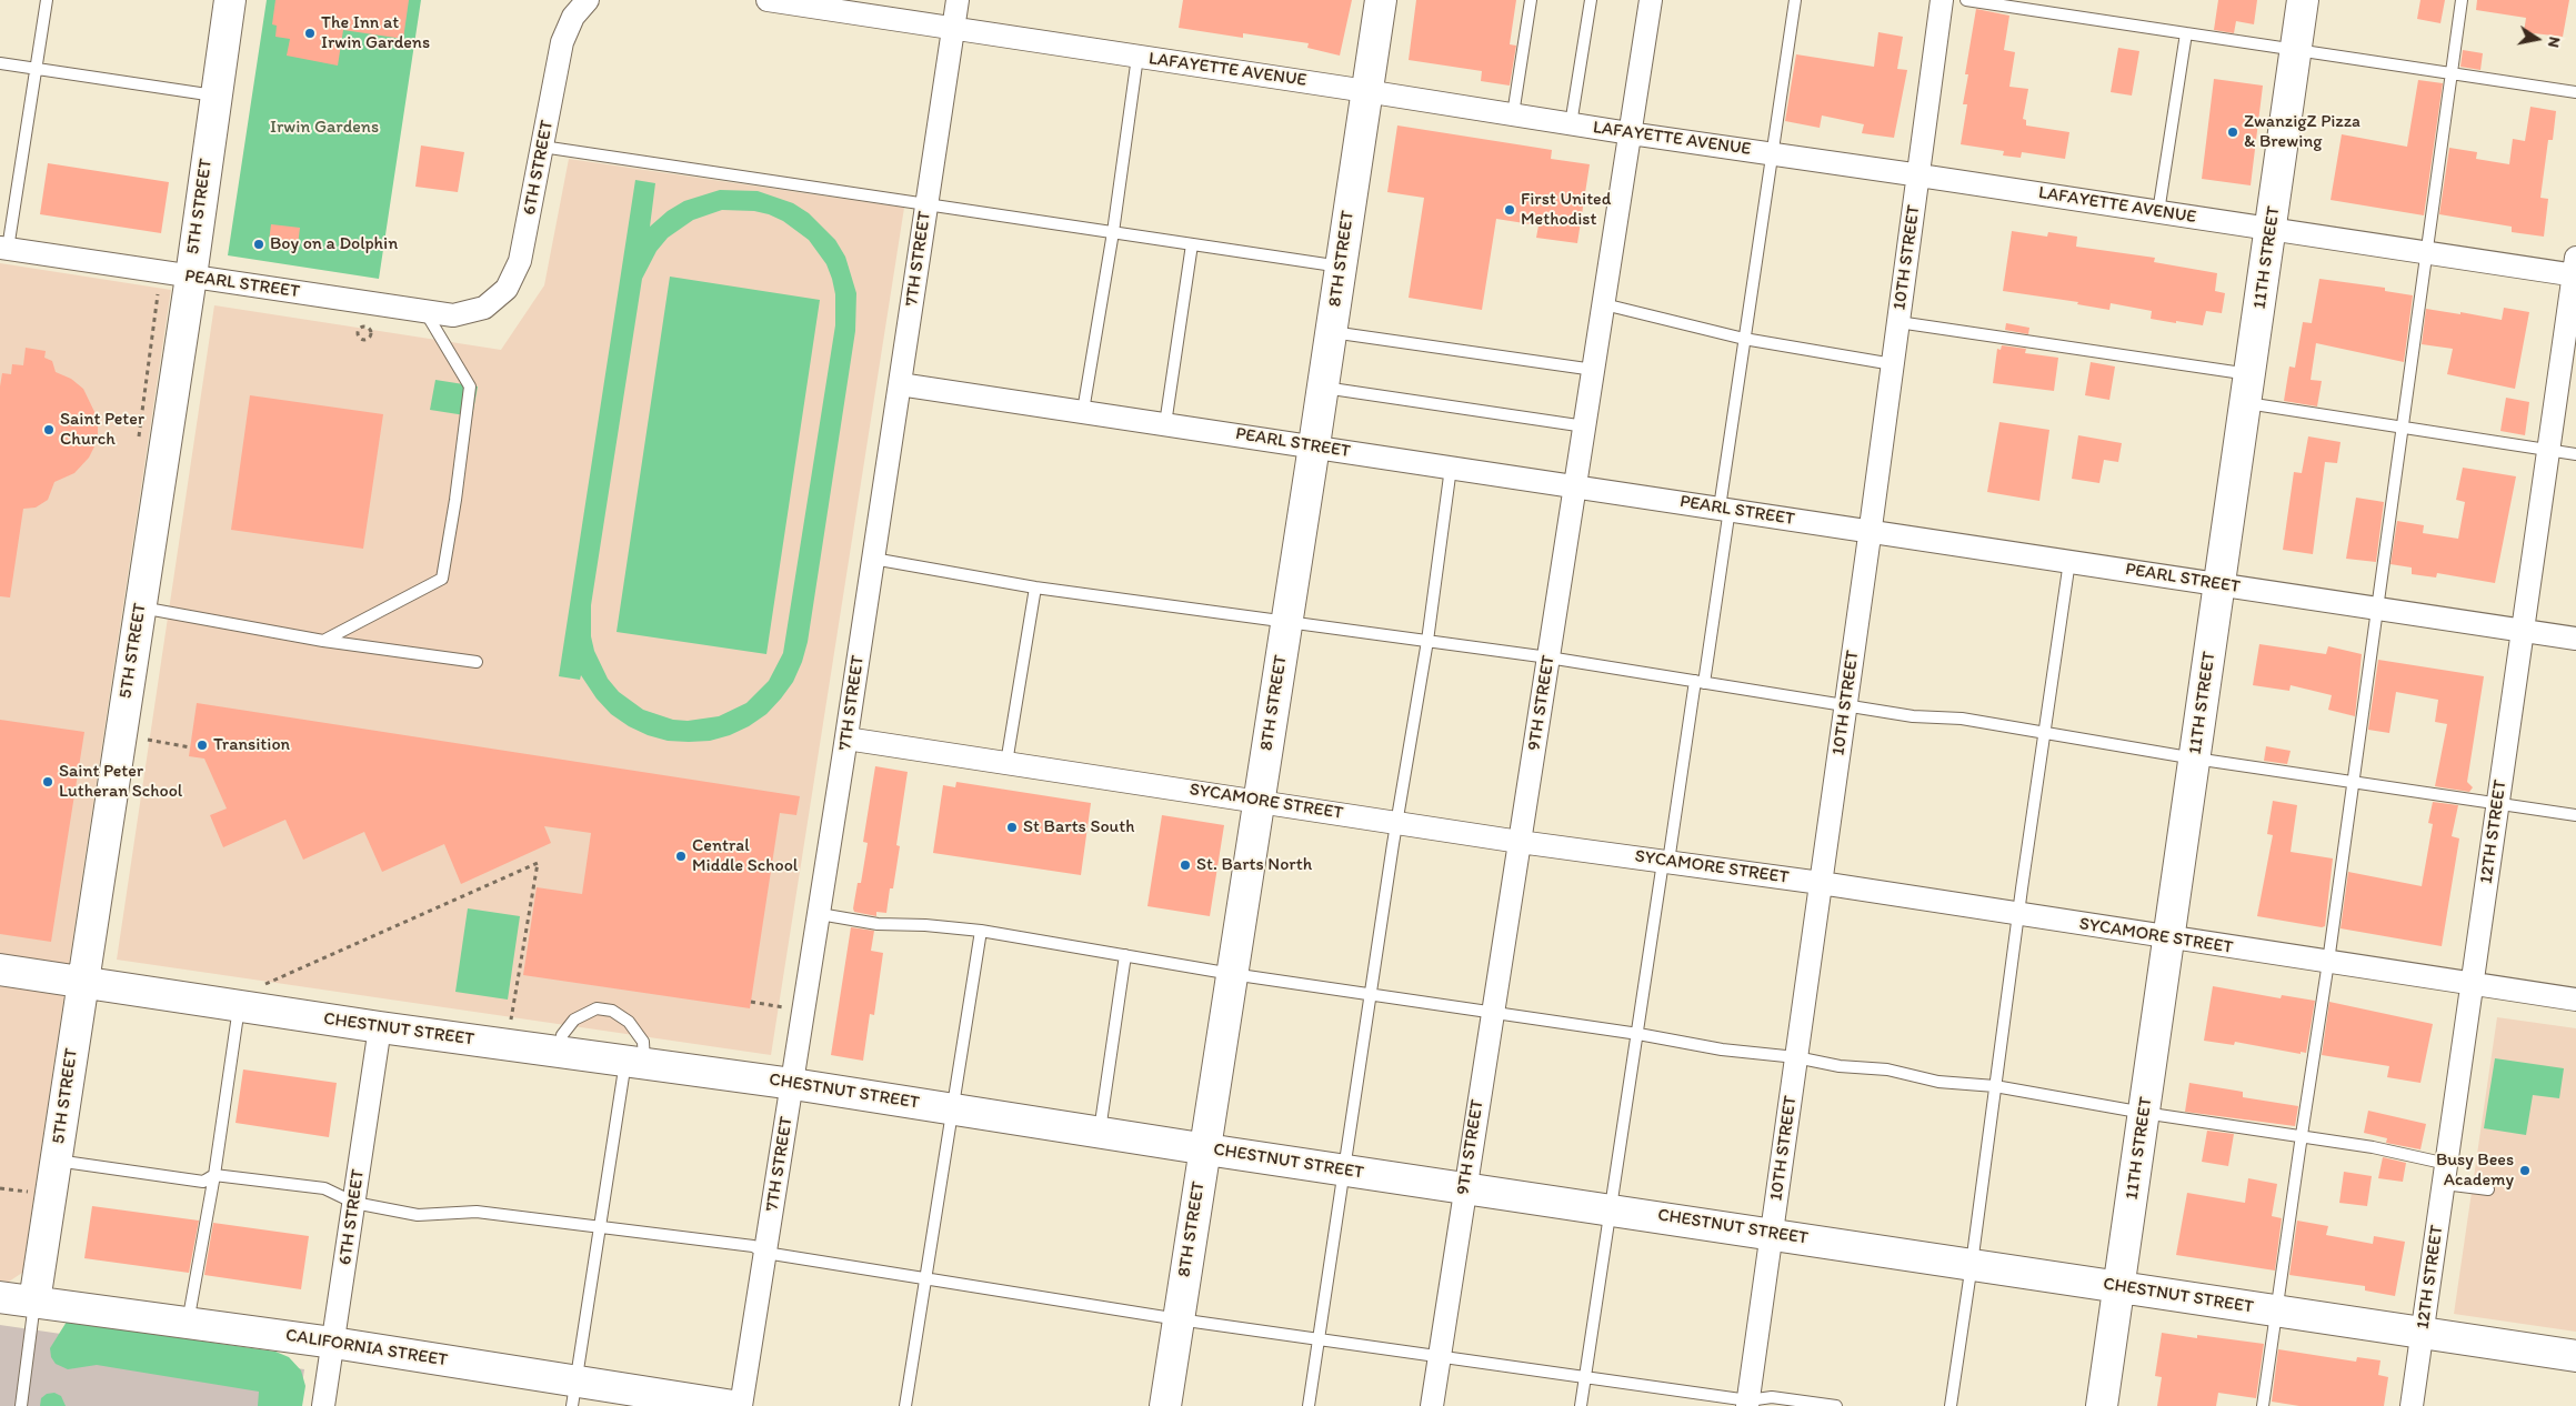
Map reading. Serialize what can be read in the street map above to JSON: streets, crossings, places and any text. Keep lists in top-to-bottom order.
{
  "streets": {
    "street": [
      "LAFAYETTE AVENUE",
      "6TH STREET",
      "5TH STREET",
      "10TH STREET",
      "11TH STREET",
      "7TH STREET",
      "8TH STREET",
      "PEARL STREET",
      "9TH STREET",
      "SYCAMORE STREET",
      "12TH STREET",
      "CHESTNUT STREET",
      "CALIFORNIA STREET"
    ]
  },
  "crossings": [
    ["LAFAYETTE AVENUE", "10TH STREET"],
    ["LAFAYETTE AVENUE", "11TH STREET"],
    ["LAFAYETTE AVENUE", "7TH STREET"],
    ["LAFAYETTE AVENUE", "8TH STREET"],
    ["LAFAYETTE AVENUE", "9TH STREET"],
    ["LAFAYETTE AVENUE", "12TH STREET"],
    ["6TH STREET", "PEARL STREET"],
    ["6TH STREET", "CHESTNUT STREET"],
    ["6TH STREET", "CALIFORNIA STREET"],
    ["5TH STREET", "PEARL STREET"],
    ["5TH STREET", "CHESTNUT STREET"],
    ["5TH STREET", "CALIFORNIA STREET"],
    ["10TH STREET", "PEARL STREET"],
    ["10TH STREET", "SYCAMORE STREET"],
    ["10TH STREET", "CHESTNUT STREET"],
    ["11TH STREET", "PEARL STREET"],
    ["11TH STREET", "SYCAMORE STREET"],
    ["11TH STREET", "CHESTNUT STREET"],
    ["7TH STREET", "PEARL STREET"],
    ["7TH STREET", "SYCAMORE STREET"],
    ["7TH STREET", "CHESTNUT STREET"],
    ["8TH STREET", "PEARL STREET"],
    ["8TH STREET", "SYCAMORE STREET"],
    ["8TH STREET", "CHESTNUT STREET"],
    ["PEARL STREET", "9TH STREET"],
    ["PEARL STREET", "12TH STREET"],
    ["9TH STREET", "SYCAMORE STREET"],
    ["9TH STREET", "CHESTNUT STREET"],
    ["SYCAMORE STREET", "12TH STREET"],
    ["12TH STREET", "CHESTNUT STREET"]
  ],
  "parks": ["Irwin Gardens"],
  "places": [
    "The Inn at Irwin Gardens",
    "ZwanzigZ Pizza & Brewing",
    "First United Methodist",
    "Boy on a Dolphin",
    "Saint Peter Church",
    "Transition",
    "Saint Peter Lutheran School",
    "St Barts South",
    "Central Middle School",
    "St. Barts North",
    "Busy Bees Academy"
  ],
  "north": "right"
}
